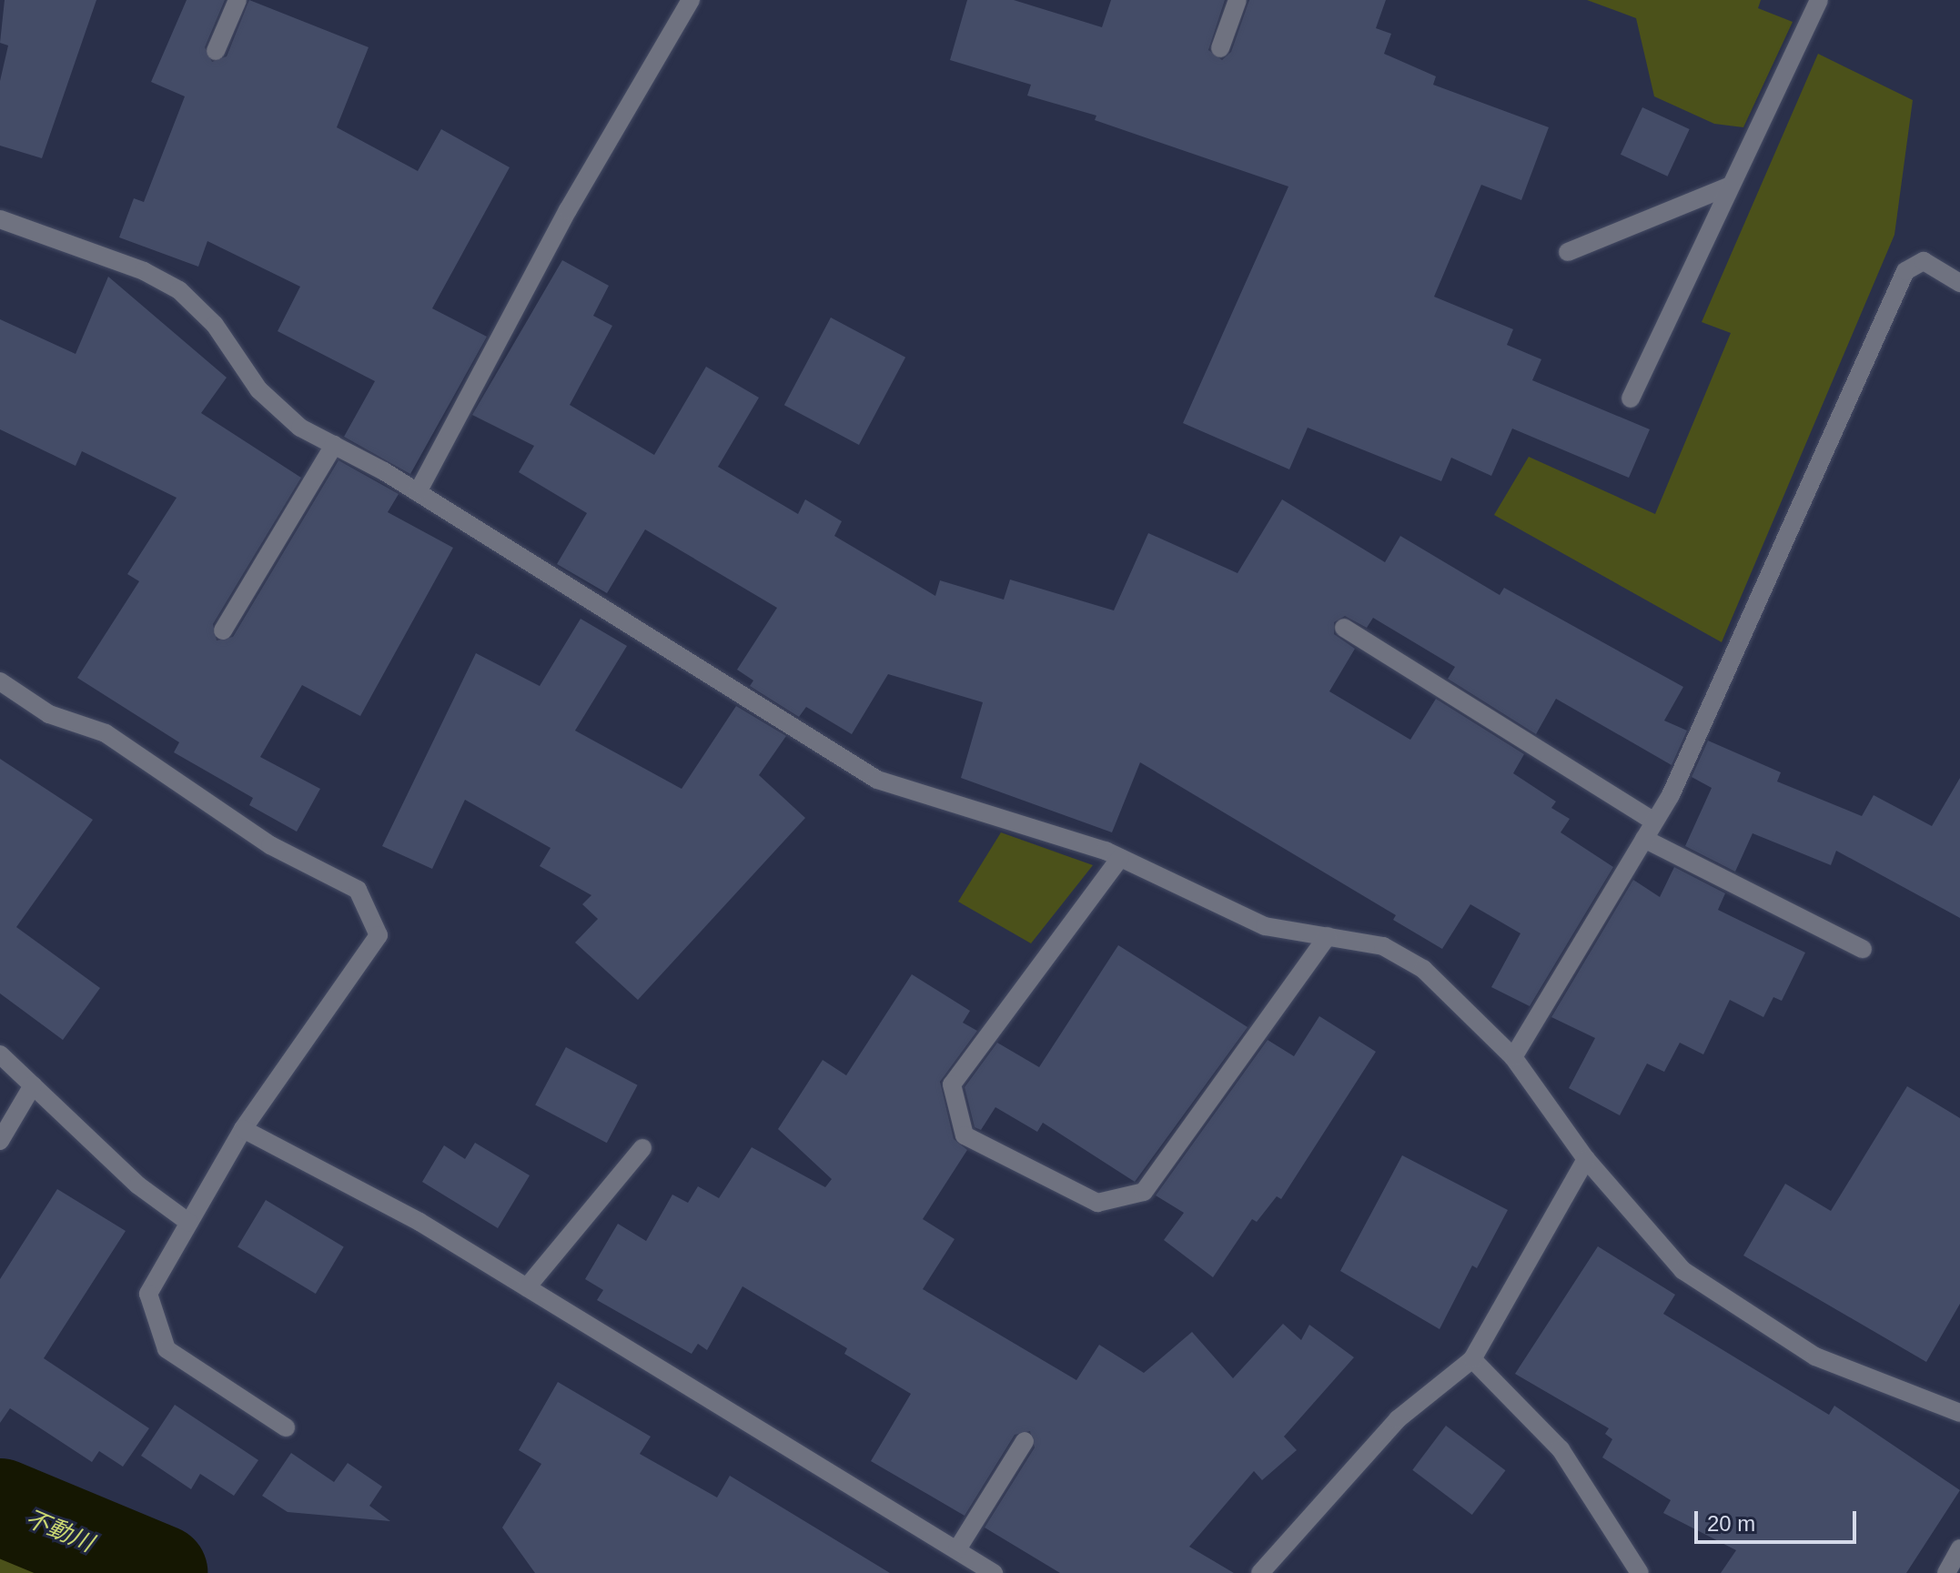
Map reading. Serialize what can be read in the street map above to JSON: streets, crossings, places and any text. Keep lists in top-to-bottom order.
{
  "water": ["不動川"],
  "scale_bar": "20 m"
}
